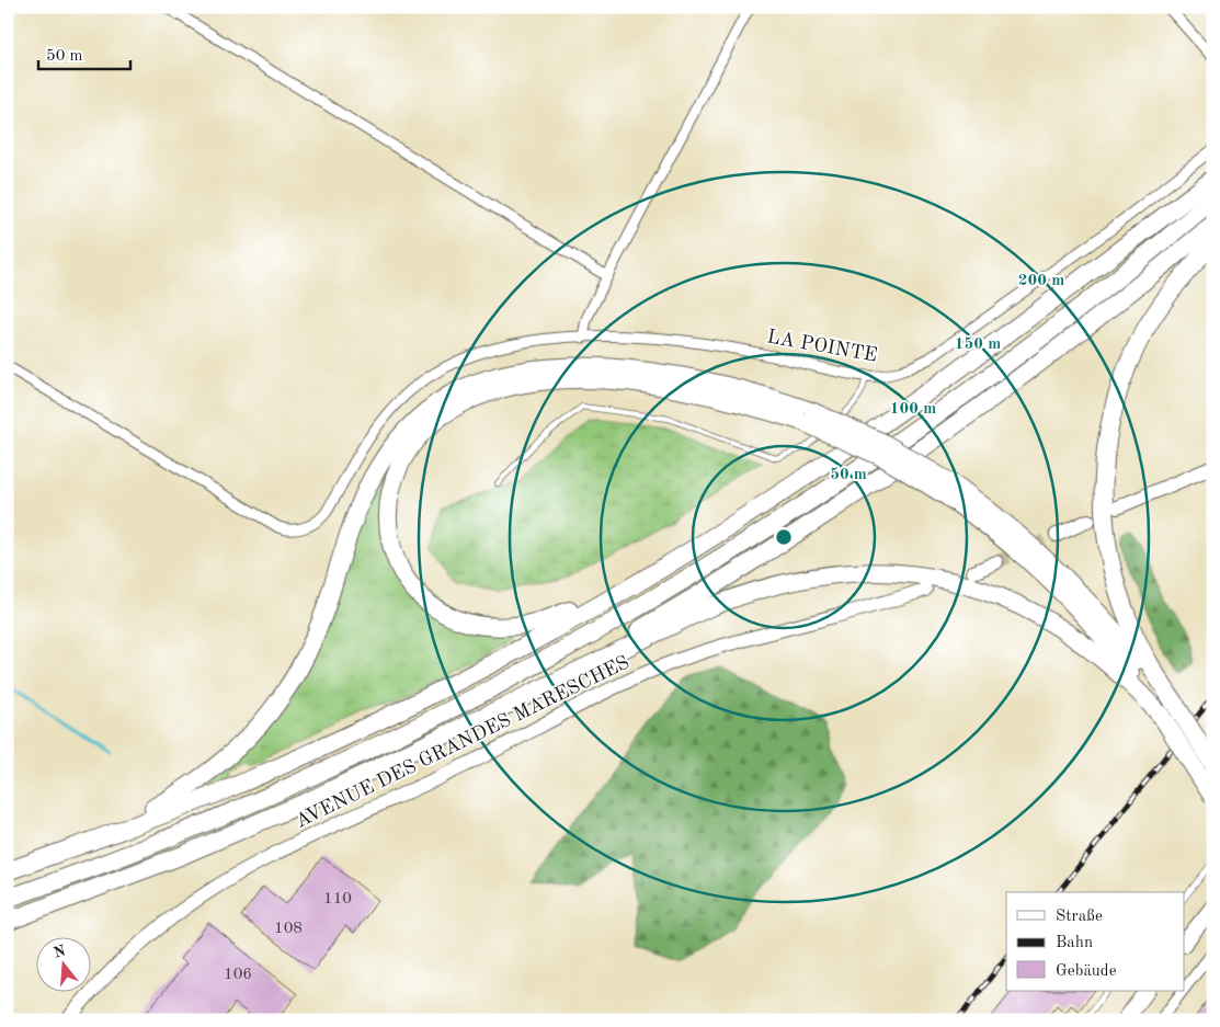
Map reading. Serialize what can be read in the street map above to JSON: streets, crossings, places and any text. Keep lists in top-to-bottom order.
{
  "streets": {
    "main road": ["AVENUE DES GRANDES MARESCHES"],
    "street": ["LA POINTE"]
  },
  "house_numbers": ["110", "108", "106"],
  "legend": ["Straße", "Bahn", "Gebäude"],
  "scale_bar": "50 m",
  "north": "top",
  "rings": [
    "200 m",
    "150 m",
    "100 m",
    "50 m"
  ]
}
